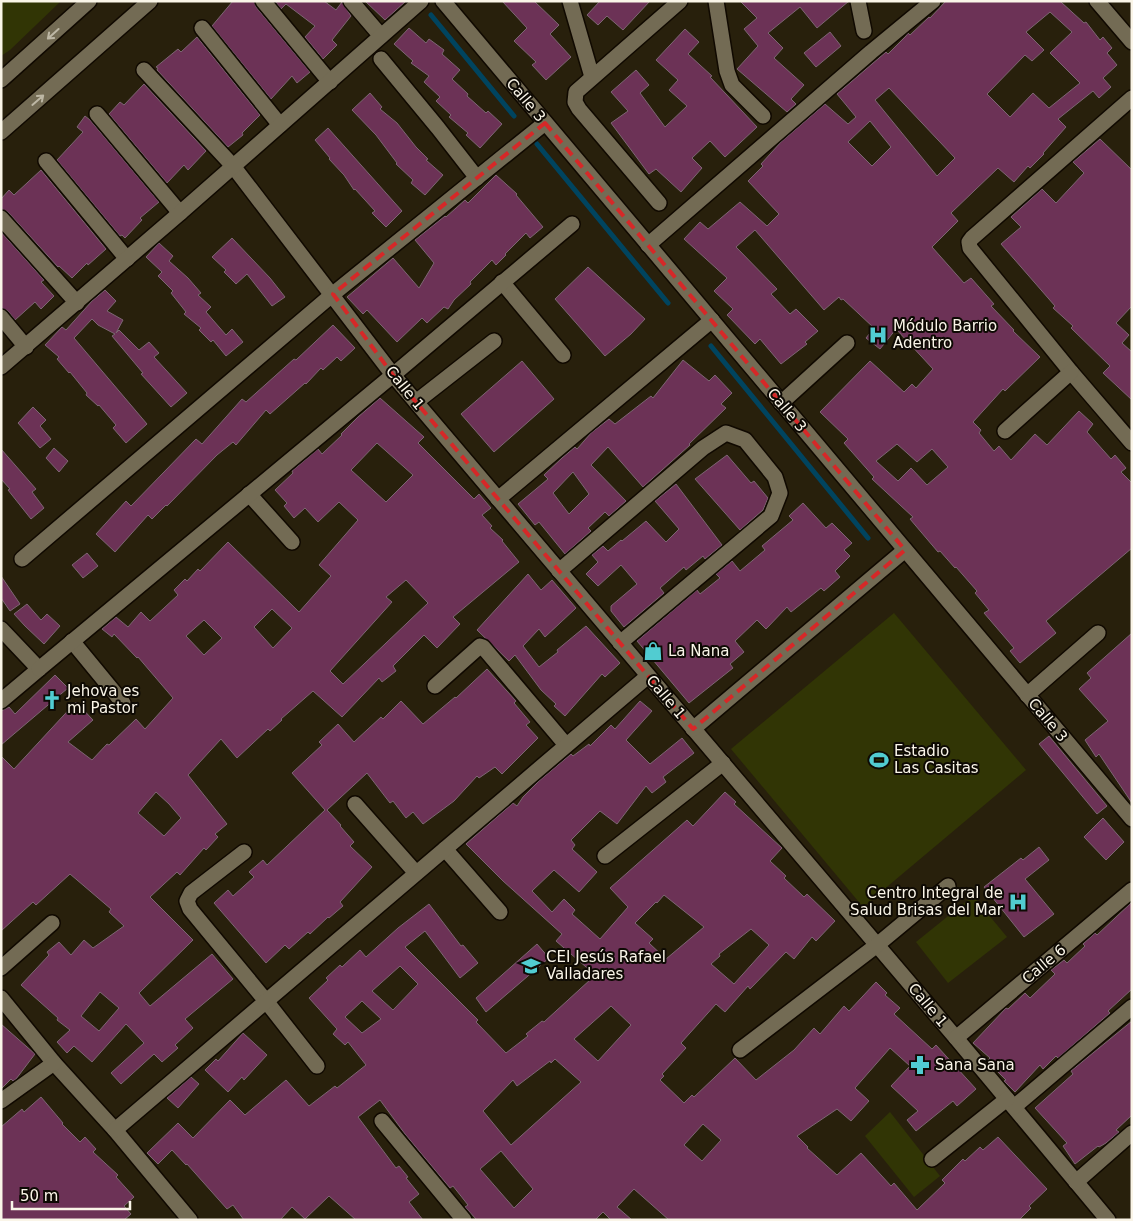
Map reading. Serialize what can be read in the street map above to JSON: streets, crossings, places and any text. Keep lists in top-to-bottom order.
{
  "streets": {
    "street": ["Calle 3", "Calle 1", "Calle 6"]
  },
  "crossings": [
    ["Calle 1", "Calle 6"]
  ],
  "places": {
    "hospital": ["Módulo Barrio Adentro", "Centro Integral de Salud Brisas del Mar"],
    "shop": ["La Nana"],
    "church": ["Jehova es mi Pastor"],
    "sports": ["Estadio Las Casitas"],
    "school or university": ["CEI Jesús Rafael Valladares"],
    "pharmacy": ["Sana Sana"]
  },
  "scale_bar": "50 m"
}
